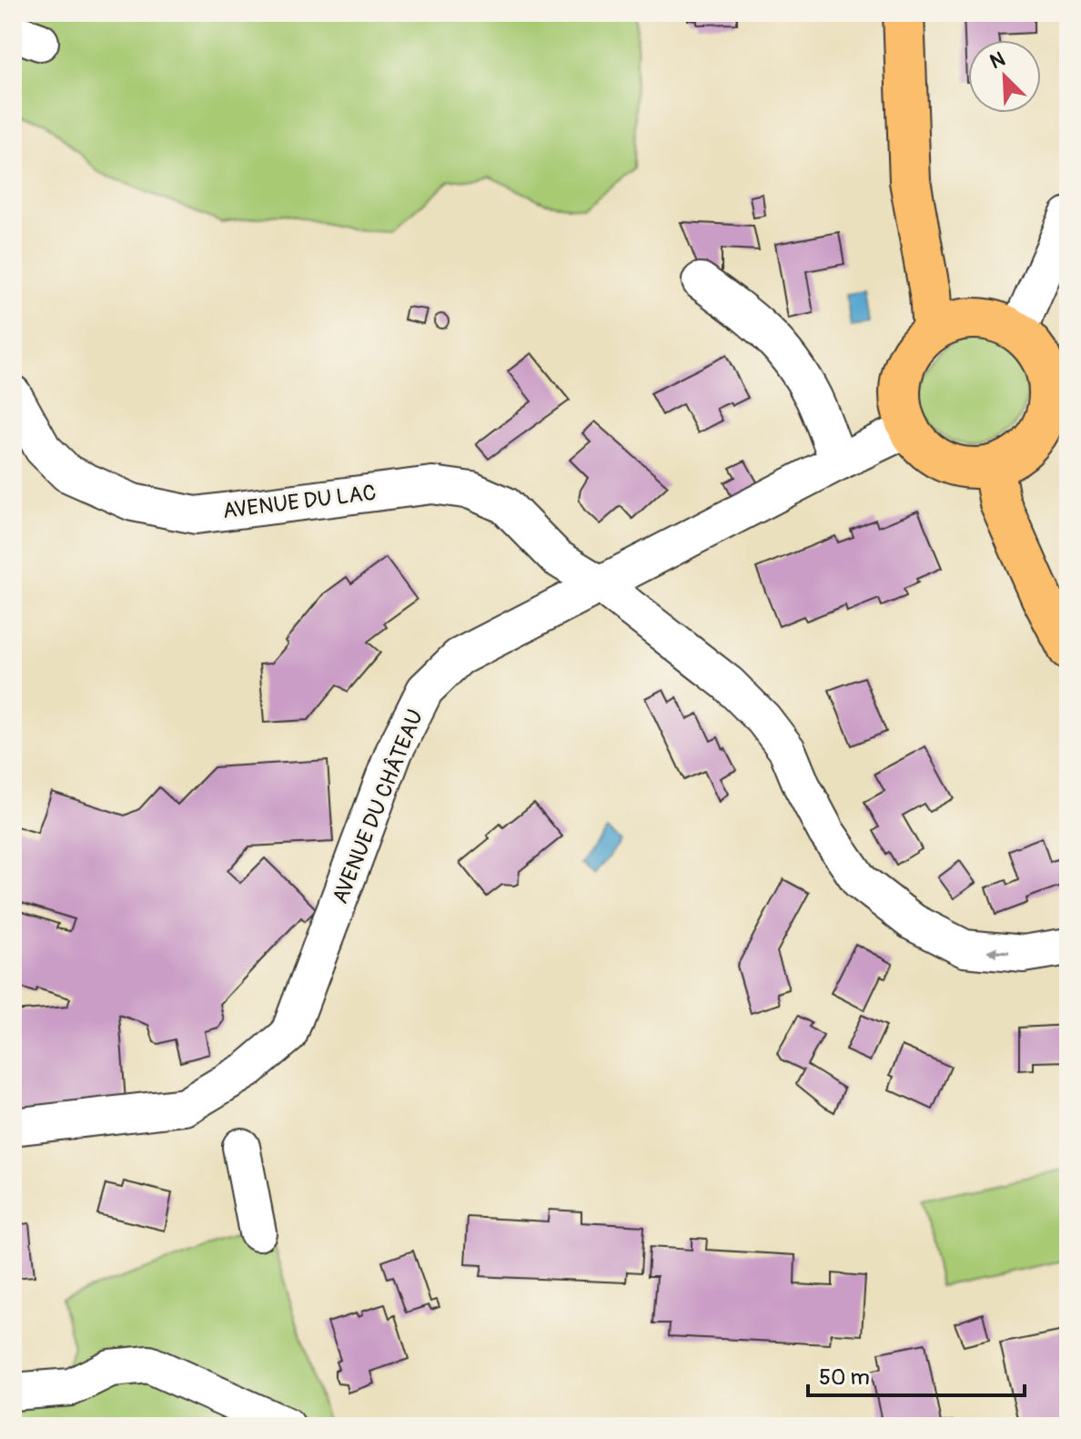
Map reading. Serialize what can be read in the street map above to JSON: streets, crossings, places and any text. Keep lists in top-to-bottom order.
{
  "streets": {
    "street": ["AVENUE DU LAC", "AVENUE DU CHÂTEAU"]
  },
  "crossings": [
    ["AVENUE DU LAC", "AVENUE DU CHÂTEAU"]
  ],
  "one_way": ["AVENUE DU LAC"],
  "scale_bar": "50 m",
  "north": "top left"
}
